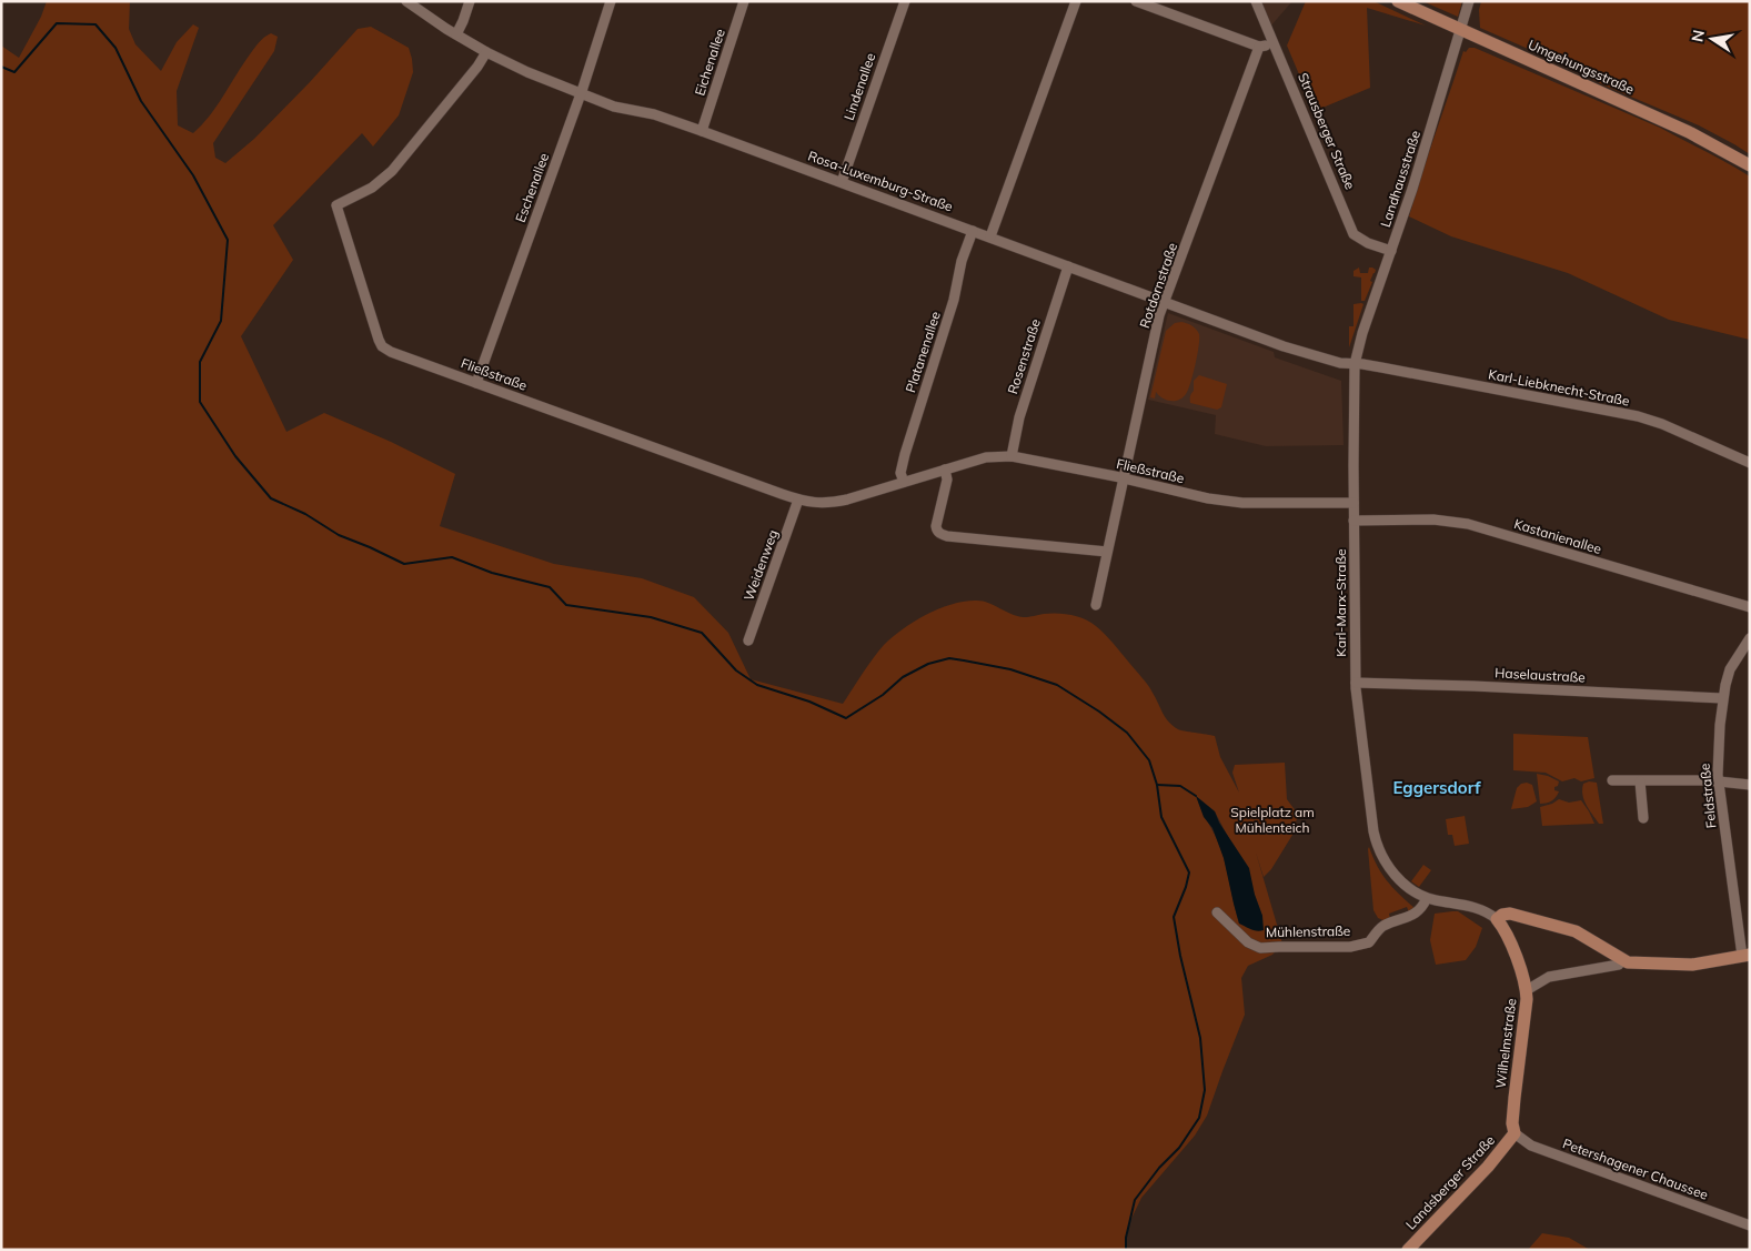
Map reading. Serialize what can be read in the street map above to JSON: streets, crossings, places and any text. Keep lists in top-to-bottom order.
{
  "streets": {
    "main road": ["Umgehungsstraße", "Wilhelmstraße", "Landsberger Straße"],
    "street": [
      "Eichenallee",
      "Lindenallee",
      "Strausberger Straße",
      "Landhausstraße",
      "Rosa-Luxemburg-Straße",
      "Eschenallee",
      "Rotdornstraße",
      "Platanenallee",
      "Rosenstraße",
      "Fließstraße",
      "Karl-Liebknecht-Straße",
      "Kastanienallee",
      "Weidenweg",
      "Karl-Marx-Straße",
      "Haselaustraße",
      "Feldstraße",
      "Mühlenstraße",
      "Petershagener Chaussee"
    ]
  },
  "crossings": [
    ["Eichenallee", "Rosa-Luxemburg-Straße"],
    ["Umgehungsstraße", "Landhausstraße"],
    ["Lindenallee", "Rosa-Luxemburg-Straße"],
    ["Strausberger Straße", "Landhausstraße"],
    ["Landhausstraße", "Rosa-Luxemburg-Straße"],
    ["Landhausstraße", "Karl-Liebknecht-Straße"],
    ["Landhausstraße", "Karl-Marx-Straße"],
    ["Rosa-Luxemburg-Straße", "Eschenallee"],
    ["Rosa-Luxemburg-Straße", "Rotdornstraße"],
    ["Rosa-Luxemburg-Straße", "Platanenallee"],
    ["Rosa-Luxemburg-Straße", "Rosenstraße"],
    ["Rosa-Luxemburg-Straße", "Fließstraße"],
    ["Rosa-Luxemburg-Straße", "Karl-Liebknecht-Straße"],
    ["Rosa-Luxemburg-Straße", "Karl-Marx-Straße"],
    ["Eschenallee", "Fließstraße"],
    ["Rotdornstraße", "Fließstraße"],
    ["Platanenallee", "Fließstraße"],
    ["Rosenstraße", "Fließstraße"],
    ["Fließstraße", "Weidenweg"],
    ["Fließstraße", "Karl-Marx-Straße"],
    ["Karl-Liebknecht-Straße", "Karl-Marx-Straße"],
    ["Kastanienallee", "Karl-Marx-Straße"],
    ["Karl-Marx-Straße", "Haselaustraße"],
    ["Karl-Marx-Straße", "Mühlenstraße"],
    ["Haselaustraße", "Feldstraße"],
    ["Wilhelmstraße", "Petershagener Chaussee"],
    ["Wilhelmstraße", "Landsberger Straße"],
    ["Petershagener Chaussee", "Landsberger Straße"]
  ],
  "districts": ["Eggersdorf"],
  "parks": ["Spielplatz am Mühlenteich"],
  "north": "left"
}
